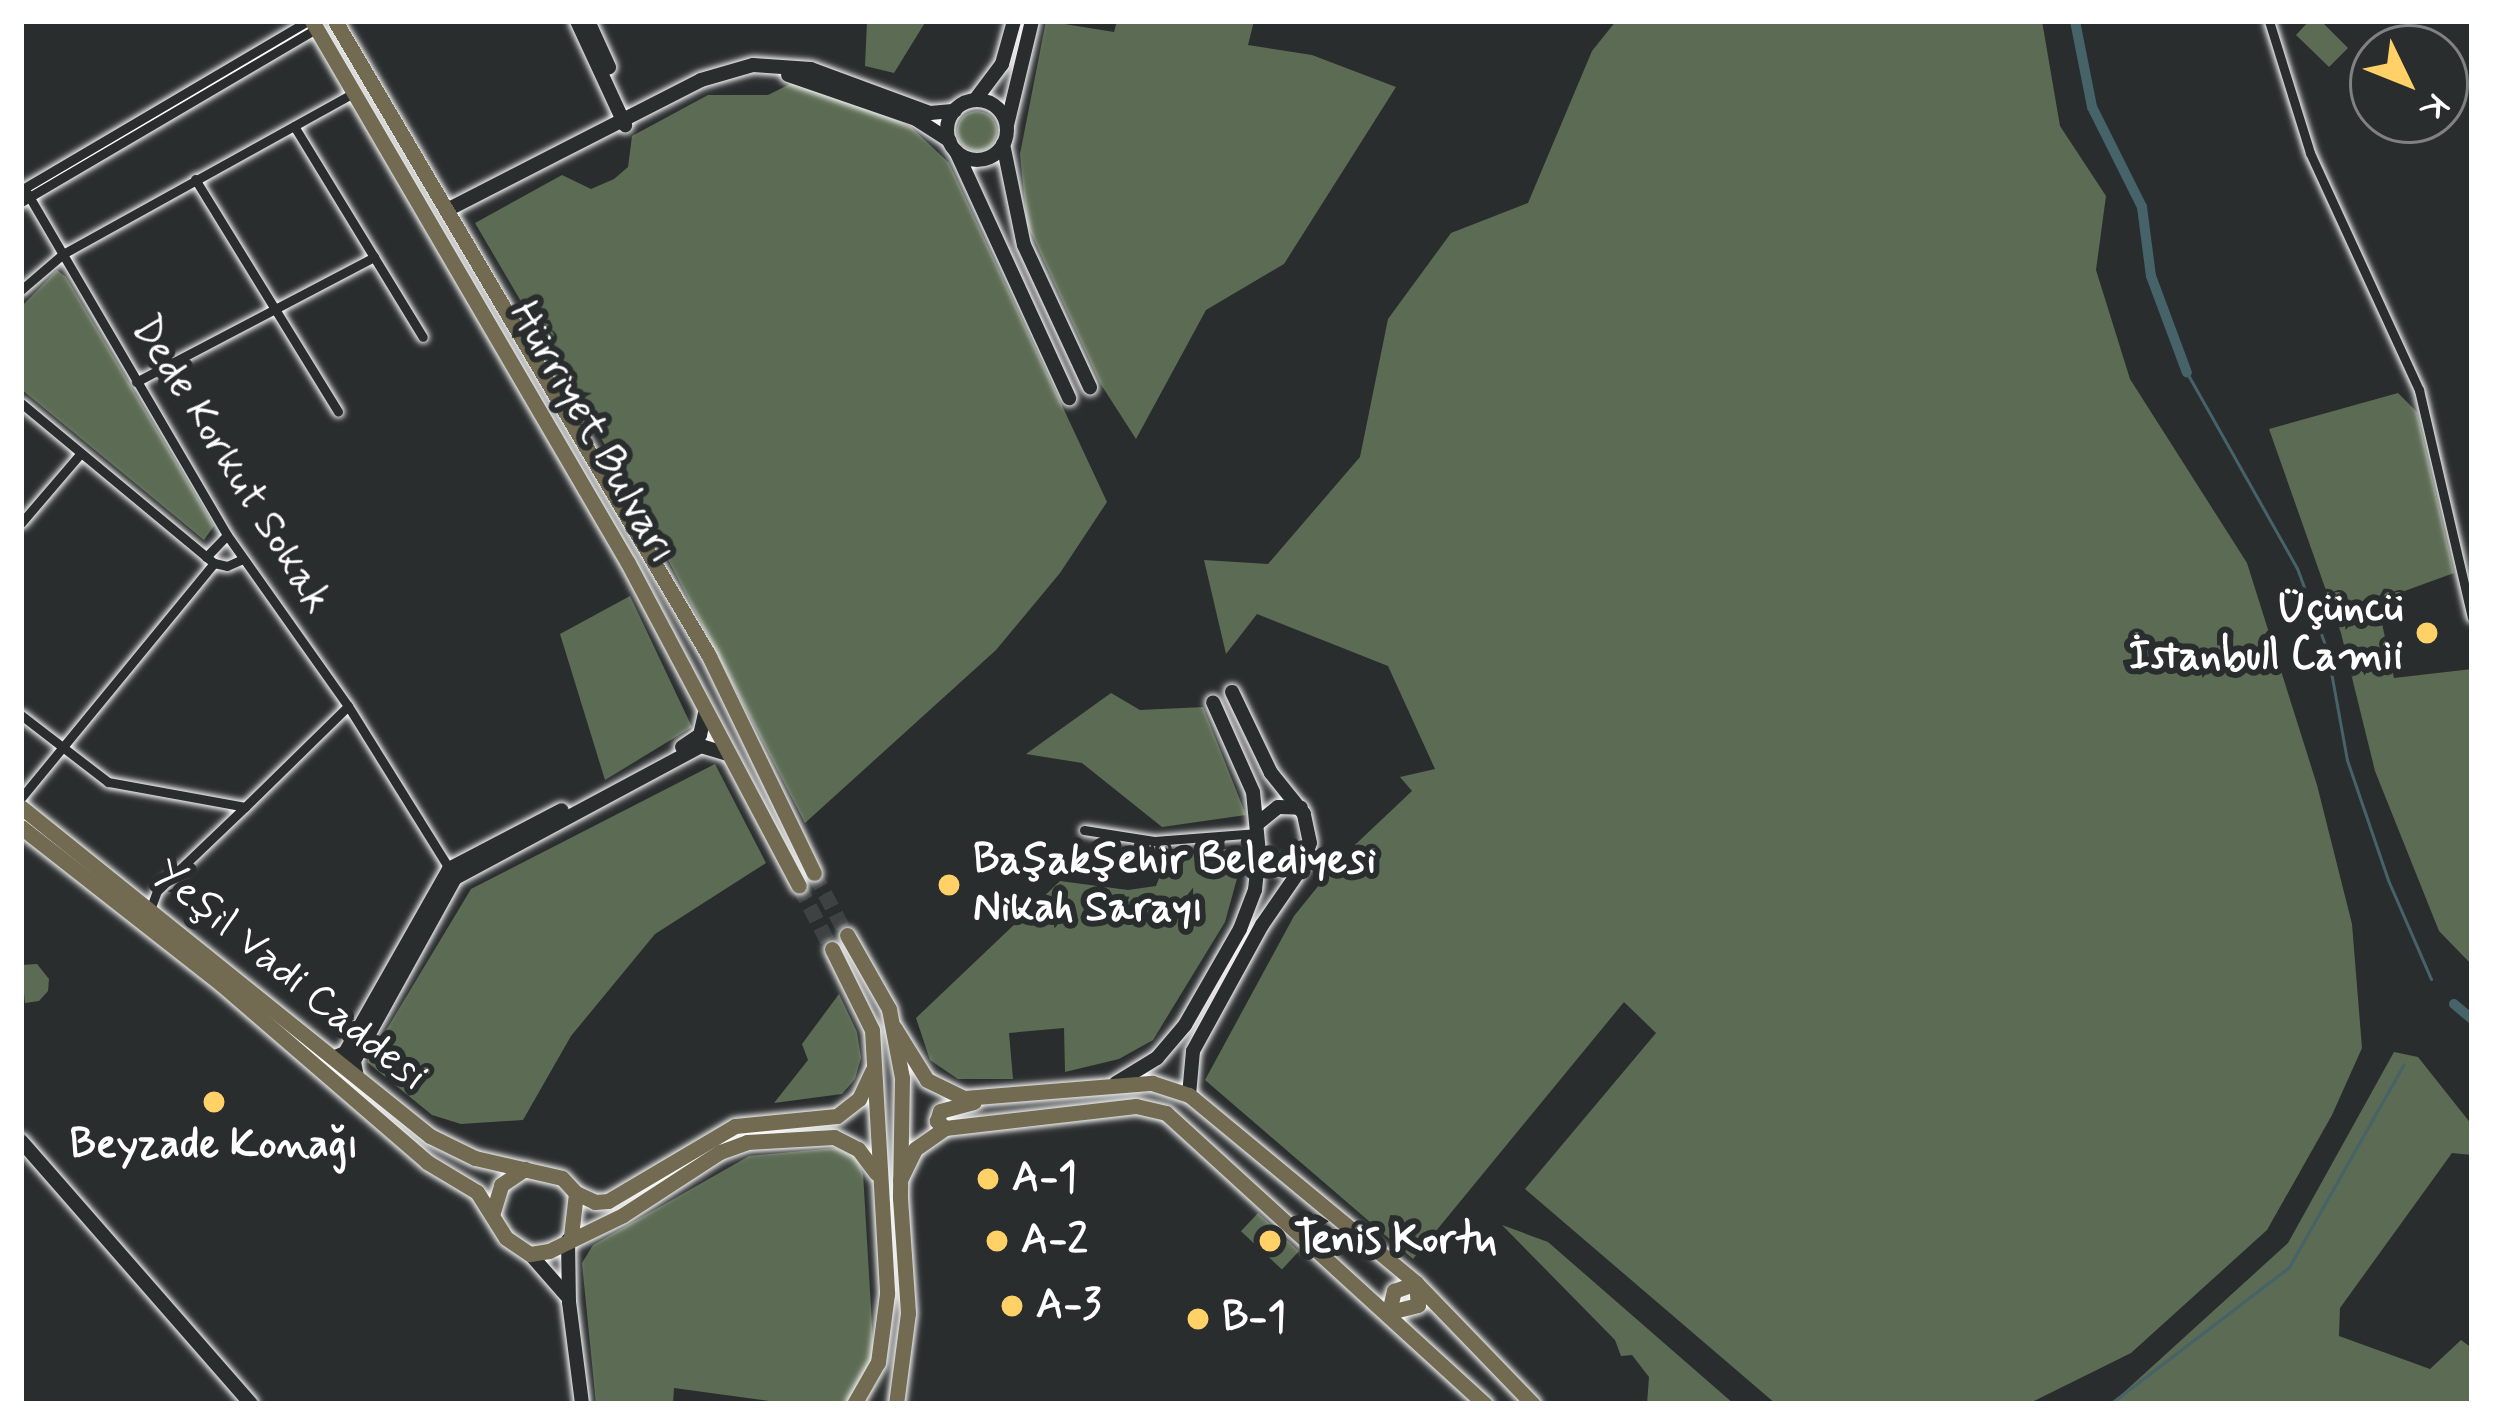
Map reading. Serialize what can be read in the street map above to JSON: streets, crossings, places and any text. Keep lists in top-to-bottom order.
{
  "streets": {
    "main road": ["Hürriyet Bulvarı", "Yeşil Vadi Caddesi"],
    "street": ["Dede Korkut Sokak"]
  },
  "places": [
    "Üçüncü İstanbull Camii",
    "Başakşehir Belediyesi Nikah Sarayı",
    "Beyzade Konağı",
    "A-1",
    "A-2",
    "Tenis Kortu",
    "A-3",
    "B-1"
  ],
  "north": "bottom right"
}
